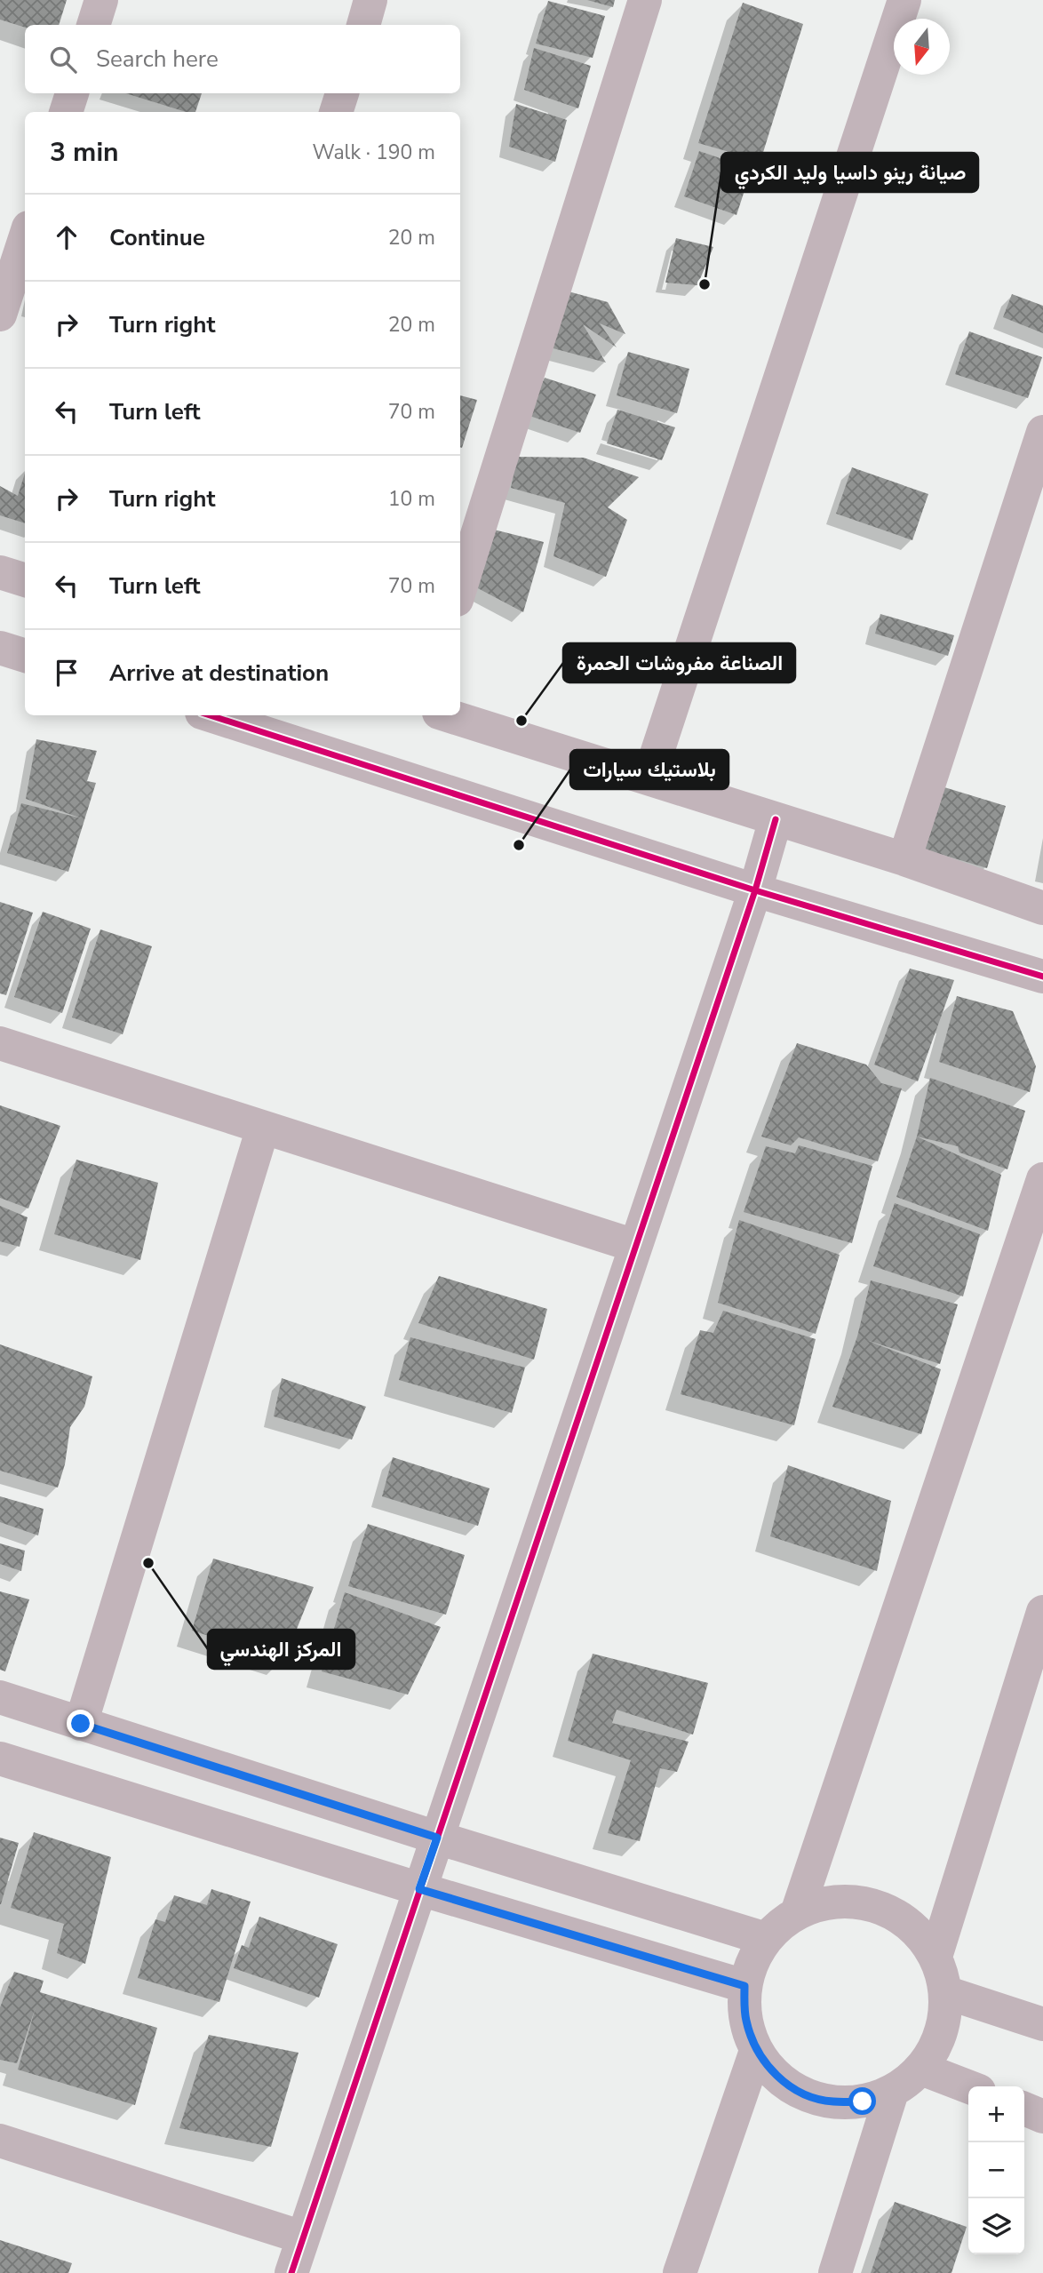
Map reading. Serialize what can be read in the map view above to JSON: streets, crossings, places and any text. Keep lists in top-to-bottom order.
{
  "places": [
    "صيانة رينو داسيا وليد الكردي",
    "الصناعة مفروشات الحمرة",
    "بلاستيك سيارات",
    "المركز الهندسي"
  ],
  "north": "bottom",
  "page": {
    "search": "Search here",
    "heading": ["3 min", "Walk · 190 m"],
    "list": [
      ["Continue", "20 m"],
      ["Turn right", "20 m"],
      ["Turn left", "70 m"],
      ["Turn right", "10 m"],
      ["Turn left", "70 m"],
      "Arrive at destination"
    ],
    "map_buttons": ["+", "−"]
  }
}
